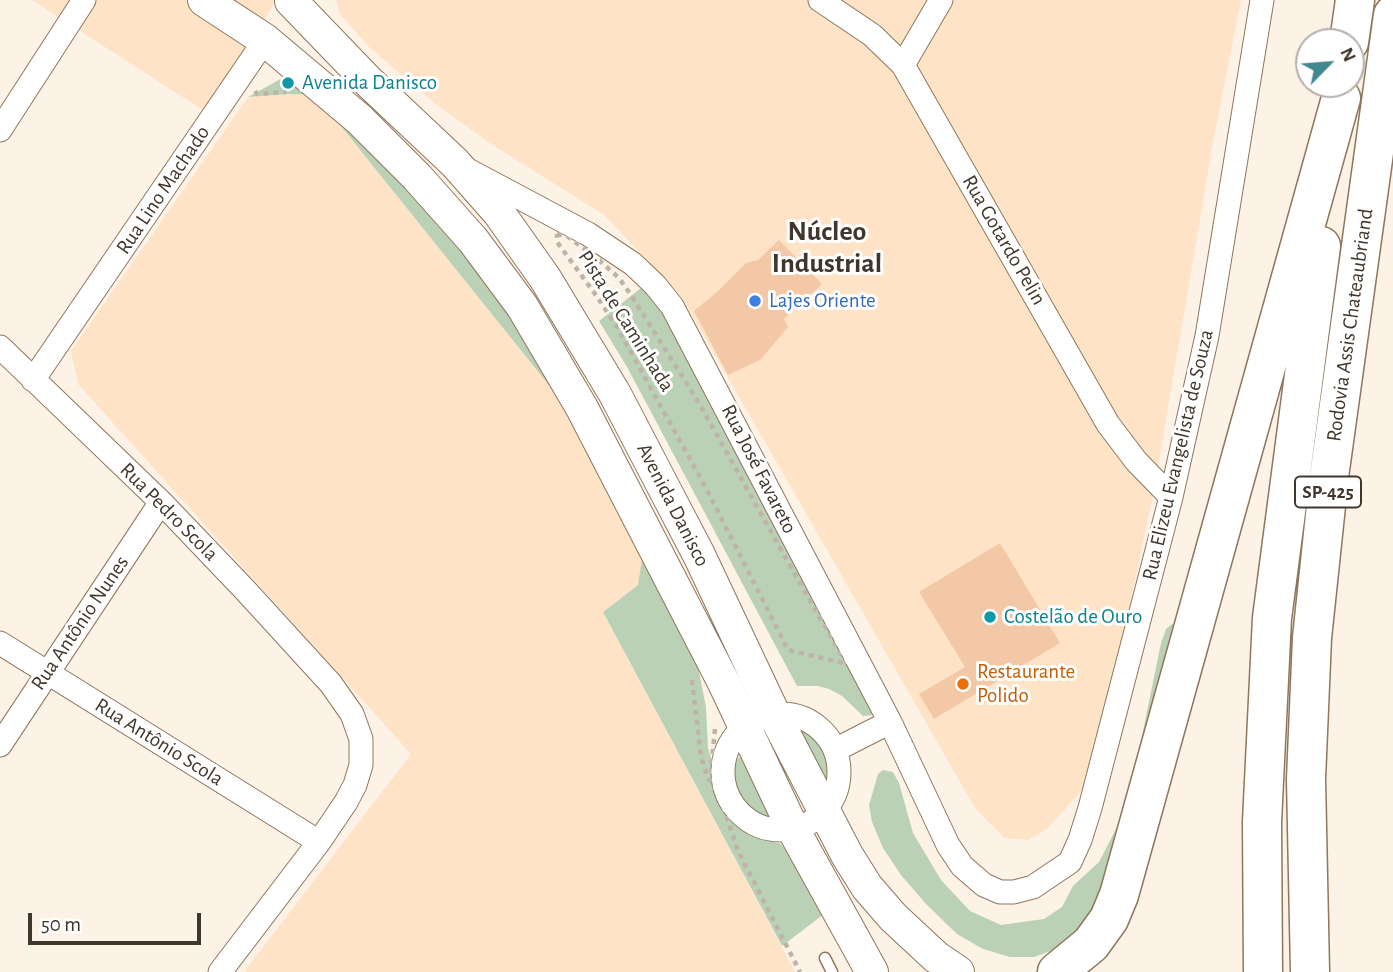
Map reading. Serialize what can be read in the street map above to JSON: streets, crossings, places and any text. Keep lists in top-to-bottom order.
{
  "streets": {
    "highway": ["Rodovia Assis Chateaubriand", "SP-425"],
    "main road": ["Rua Lino Machado", "Avenida Danisco"],
    "street": [
      "Rua Gotardo Pelin",
      "Rua Elizeu Evangelista de Souza",
      "Rua José Favareto",
      "Rua Pedro Scola",
      "Rua Antônio Nunes",
      "Rua Antônio Scola"
    ],
    "path": ["Pista de Caminhada"]
  },
  "crossings": [
    ["Rua Lino Machado", "Avenida Danisco"],
    ["Rua Lino Machado", "Rua Pedro Scola"],
    ["Rua Gotardo Pelin", "Rua Elizeu Evangelista de Souza"],
    ["Rua Elizeu Evangelista de Souza", "Rua José Favareto"],
    ["Rua José Favareto", "Avenida Danisco"],
    ["Rua Pedro Scola", "Rua Antônio Nunes"],
    ["Rua Pedro Scola", "Rua Antônio Scola"],
    ["Rua Antônio Nunes", "Rua Antônio Scola"]
  ],
  "districts": ["Núcleo Industrial"],
  "places": [
    "Avenida Danisco",
    "Lajes Oriente",
    "Costelão de Ouro",
    "Restaurante Polido"
  ],
  "scale_bar": "50 m",
  "north": "top right"
}
